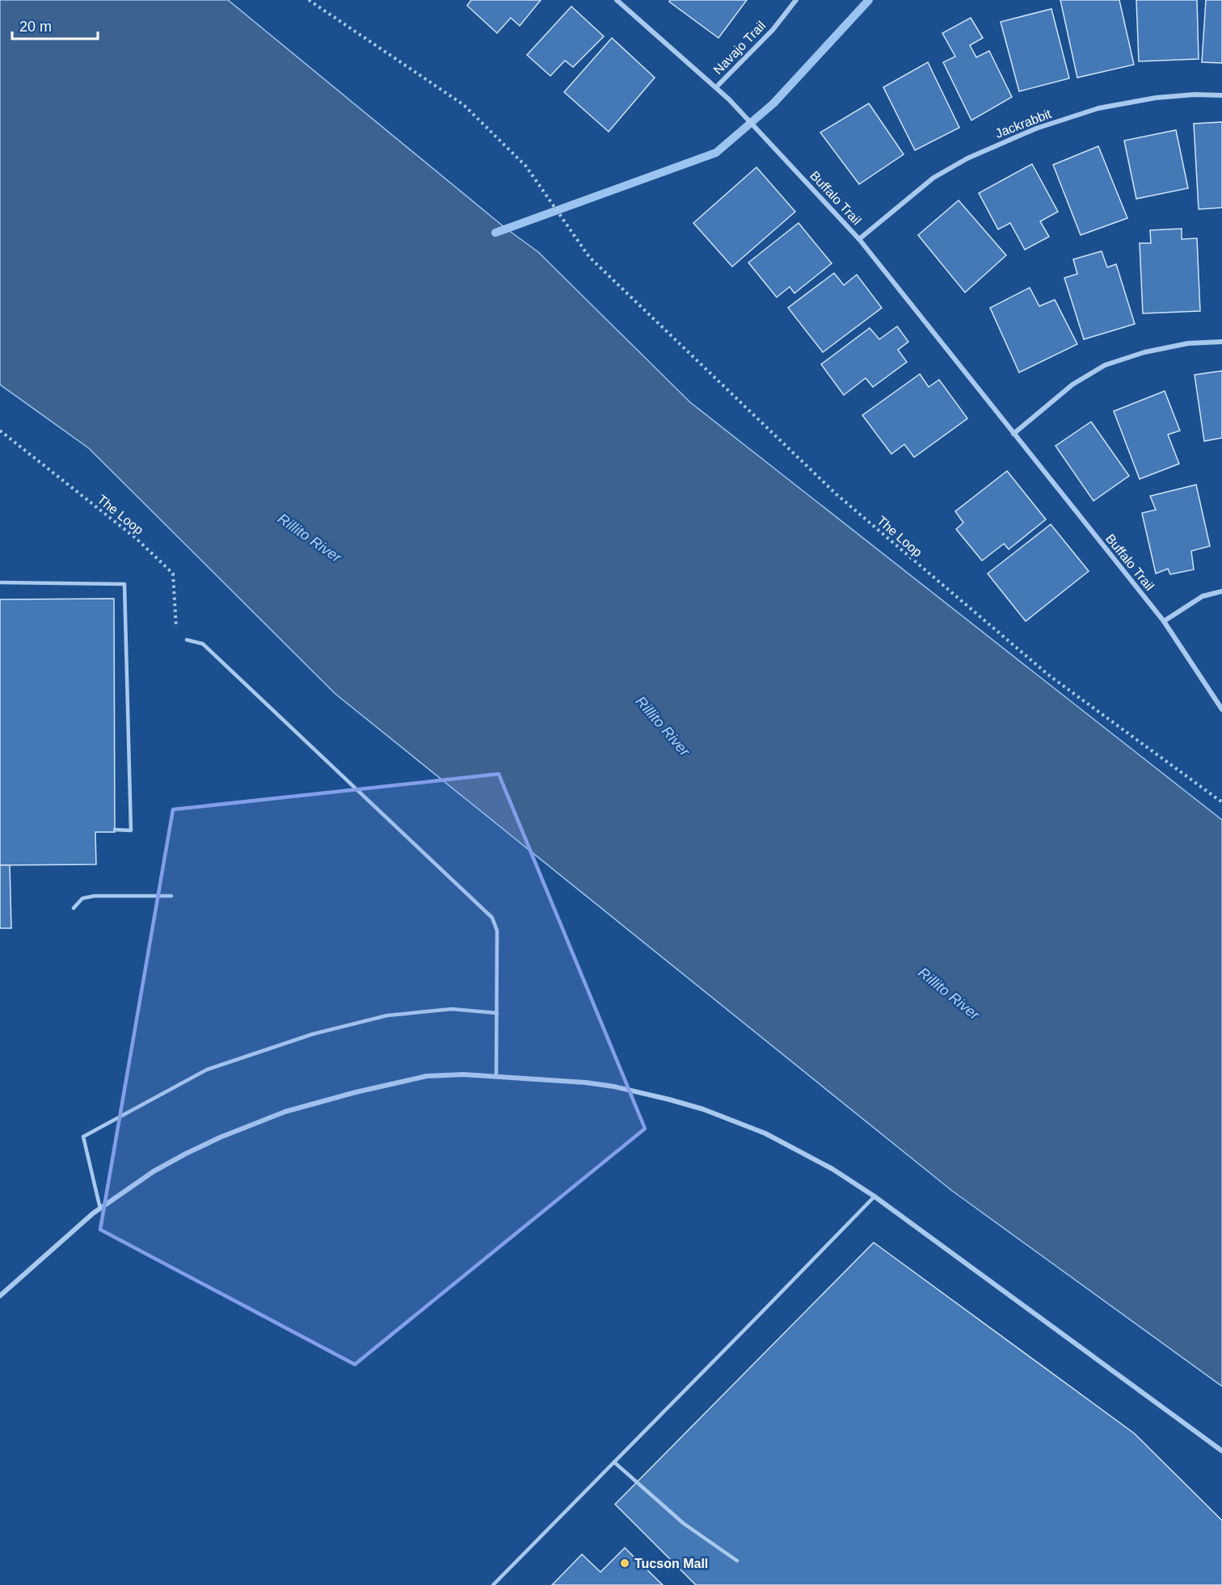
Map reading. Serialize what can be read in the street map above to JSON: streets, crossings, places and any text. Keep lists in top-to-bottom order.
{
  "streets": {
    "street": ["Navajo Trail", "Jackrabbit", "Buffalo Trail"],
    "path": ["The Loop"]
  },
  "crossings": [
    ["Navajo Trail", "Buffalo Trail"],
    ["Jackrabbit", "Buffalo Trail"]
  ],
  "water": ["Rillito River"],
  "places": ["Tucson Mall"],
  "scale_bar": "20 m"
}
